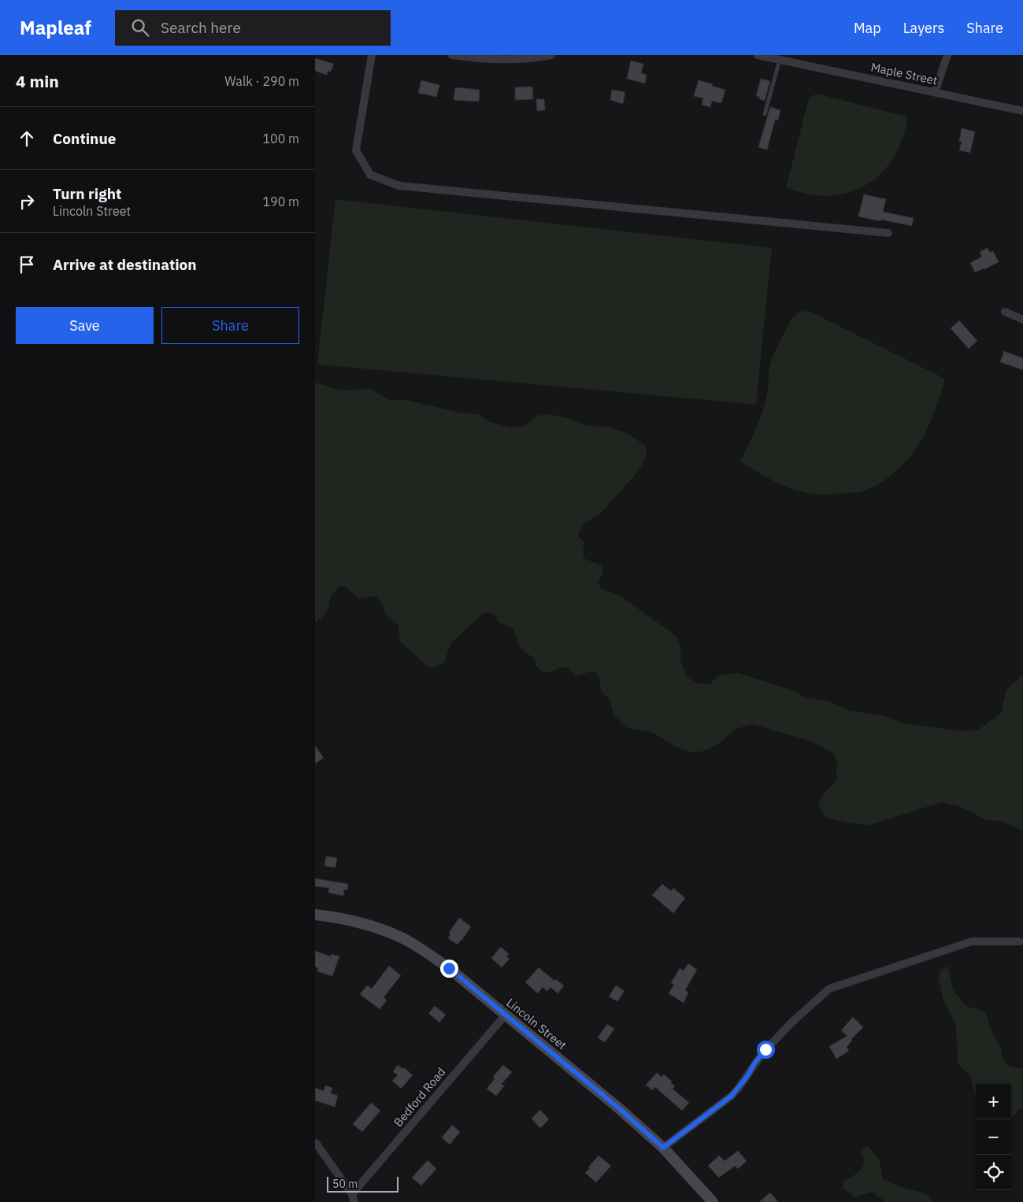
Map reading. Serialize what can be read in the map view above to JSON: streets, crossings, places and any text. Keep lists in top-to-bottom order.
{
  "streets": {
    "main road": ["Lincoln Street"],
    "street": ["Maple Street", "Bedford Road"]
  },
  "crossings": [
    ["Lincoln Street", "Bedford Road"]
  ],
  "scale_bar": "50 m",
  "page": {
    "header": "Mapleaf",
    "search": "Search here",
    "nav": ["Map", "Layers", "Share"],
    "heading": ["4 min", "Walk · 290 m"],
    "list": [
      ["Continue", "100 m"],
      ["Turn right", "Lincoln Street", "190 m"],
      "Arrive at destination"
    ],
    "buttons": ["Save", "Share"],
    "map_buttons": ["+", "−"],
    "scale": "50 m"
  }
}
